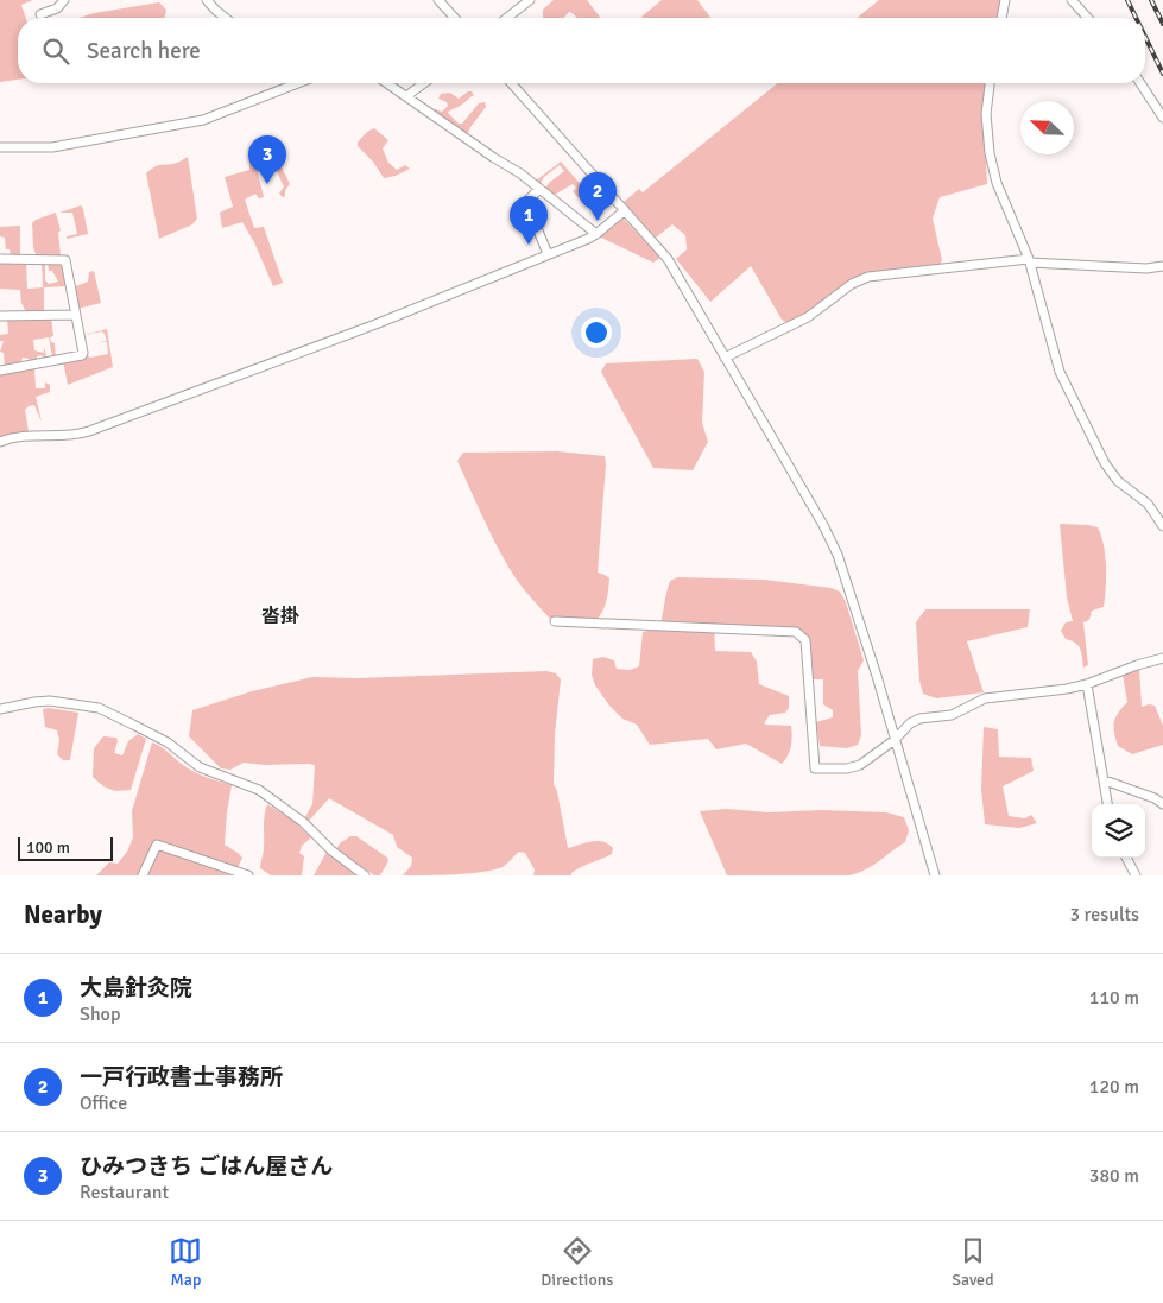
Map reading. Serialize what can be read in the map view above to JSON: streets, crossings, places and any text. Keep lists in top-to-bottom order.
{
  "districts": ["沓掛"],
  "scale_bar": "100 m",
  "north": "top left",
  "page": {
    "search": "Search here",
    "pins": ["3", "2", "1"],
    "scale": "100 m",
    "heading": ["Nearby", "3 results"],
    "list": [
      {
        "mark": "1",
        "name": "大島針灸院",
        "note": "Shop",
        "value": "110 m"
      },
      {
        "mark": "2",
        "name": "一戸行政書士事務所",
        "note": "Office",
        "value": "120 m"
      },
      {
        "mark": "3",
        "name": "ひみつきち ごはん屋さん",
        "note": "Restaurant",
        "value": "380 m"
      }
    ],
    "nav": ["Map", "Directions", "Saved"]
  }
}
